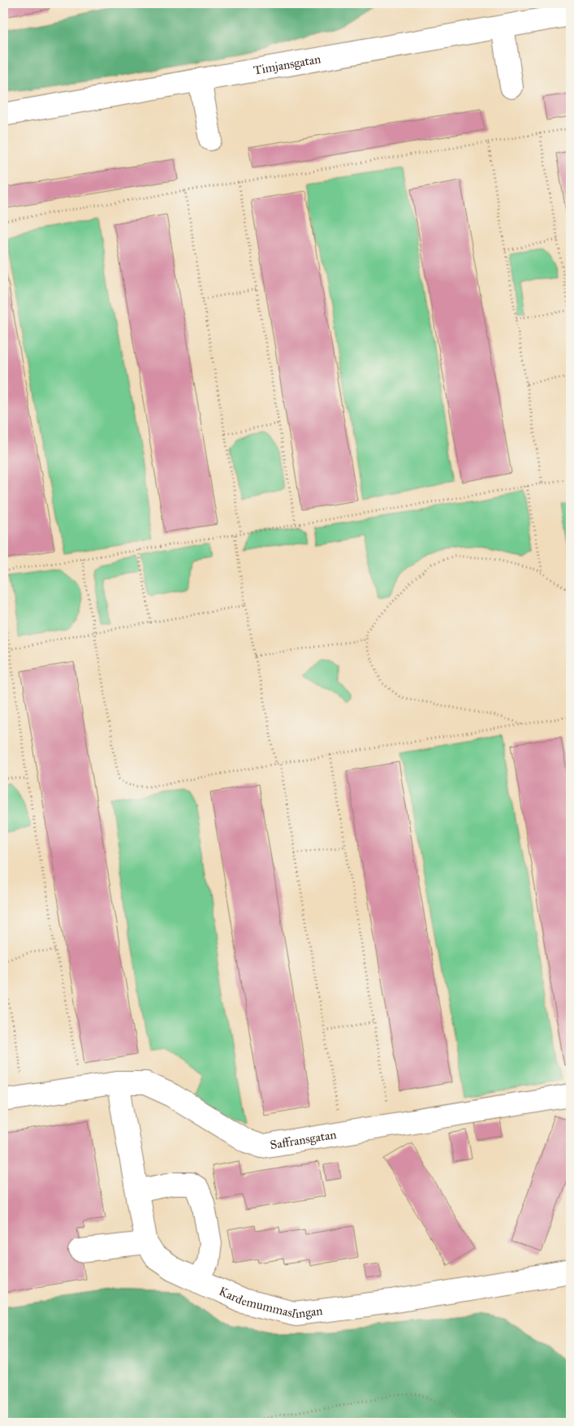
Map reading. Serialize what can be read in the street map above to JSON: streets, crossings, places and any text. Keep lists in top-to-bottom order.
{
  "streets": {
    "street": ["Timjansgatan", "Saffransgatan", "Kardemummaslingan"]
  },
  "crossings": [
    ["Saffransgatan", "Kardemummaslingan"]
  ]
}
